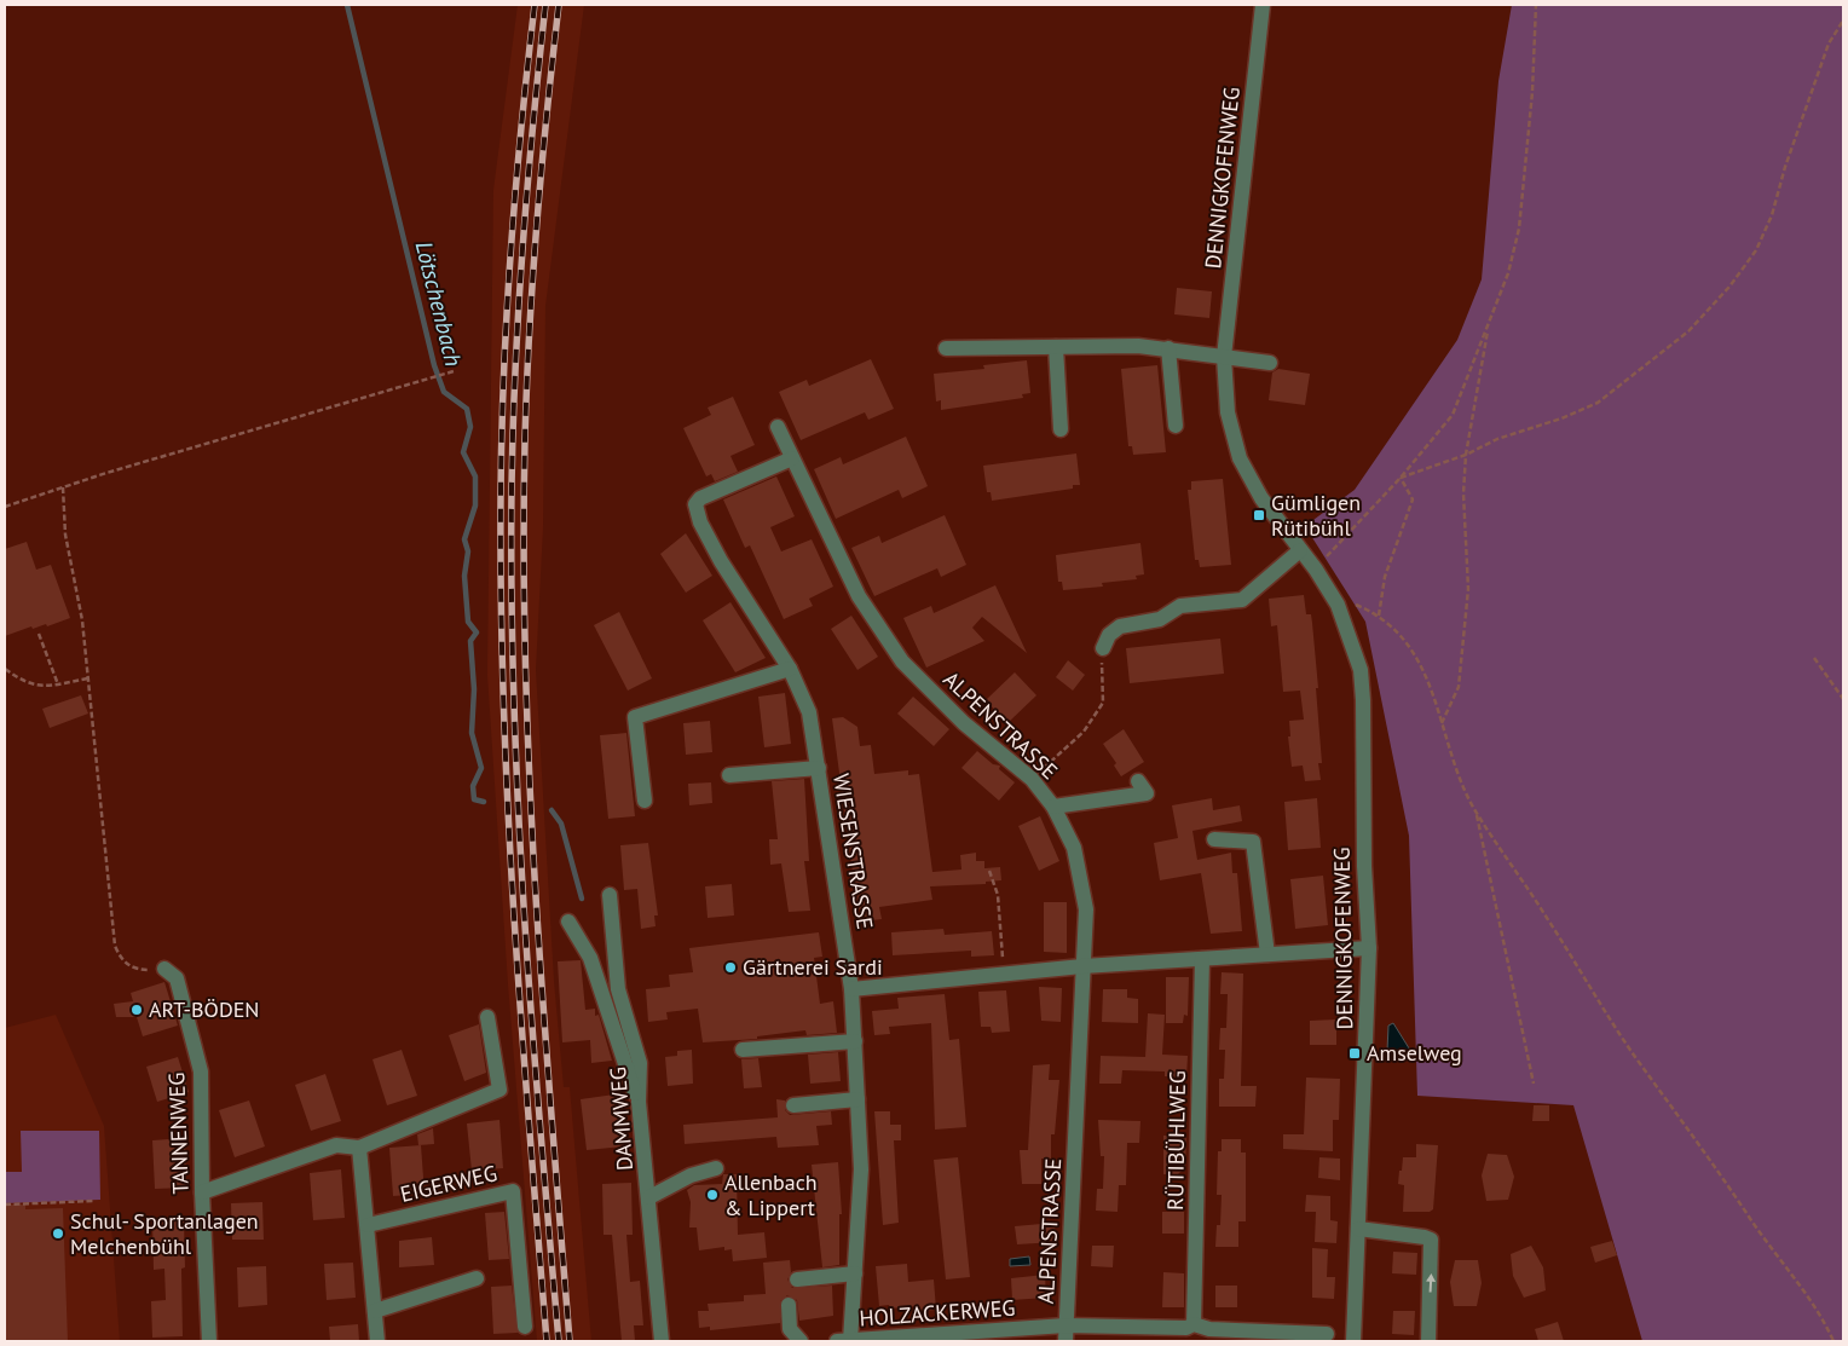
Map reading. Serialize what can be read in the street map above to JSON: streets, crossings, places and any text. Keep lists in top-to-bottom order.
{
  "streets": {
    "street": [
      "DENNIGKOFENWEG",
      "ALPENSTRASSE",
      "WIESENSTRASSE",
      "DAMMWEG",
      "TANNENWEG",
      "RÜTIBÜHLWEG",
      "EIGERWEG",
      "HOLZACKERWEG"
    ]
  },
  "crossings": [
    ["ALPENSTRASSE", "WIESENSTRASSE"],
    ["ALPENSTRASSE", "HOLZACKERWEG"],
    ["WIESENSTRASSE", "HOLZACKERWEG"],
    ["RÜTIBÜHLWEG", "HOLZACKERWEG"]
  ],
  "water": ["Lötschenbach"],
  "places": {
    "transit": ["Gümligen Rütibühl", "Amselweg"],
    "other": [
      "Gärtnerei Sardi",
      "ART-BÖDEN",
      "Allenbach & Lippert",
      "Schul- Sportanlagen Melchenbühl"
    ]
  }
}
